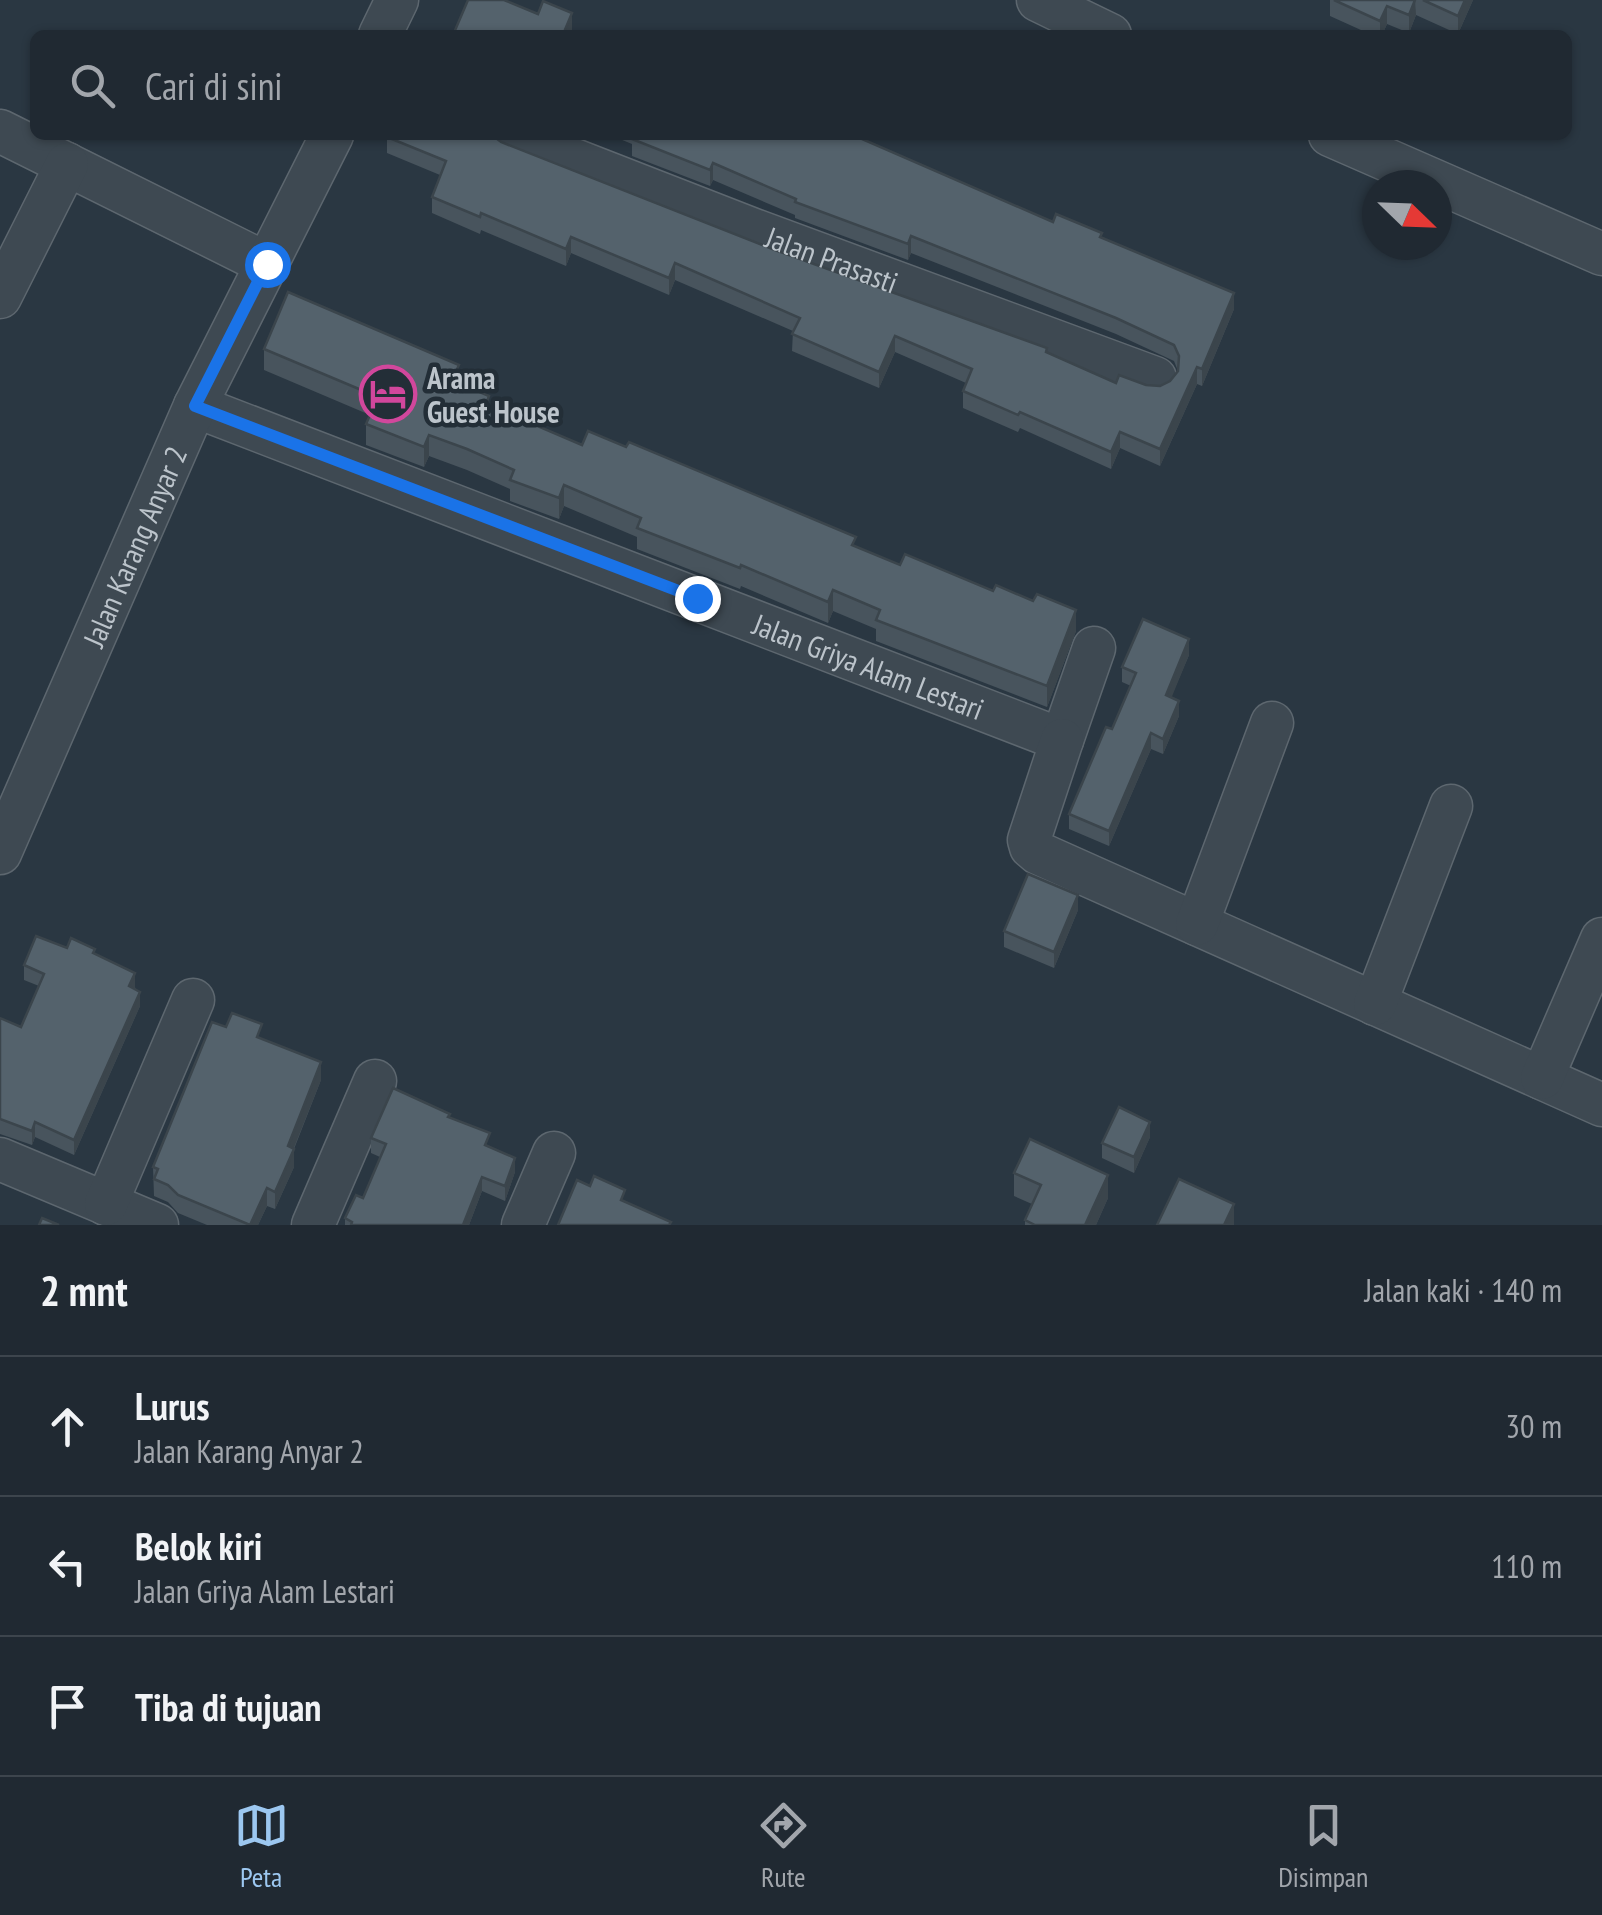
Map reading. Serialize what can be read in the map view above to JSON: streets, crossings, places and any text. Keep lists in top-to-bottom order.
{
  "streets": {
    "street": ["Jalan Prasasti", "Jalan Karang Anyar 2", "Jalan Griya Alam Lestari"]
  },
  "crossings": [
    ["Jalan Karang Anyar 2", "Jalan Griya Alam Lestari"]
  ],
  "places": {
    "hotel": ["Arama Guest House"]
  },
  "north": "bottom right",
  "page": {
    "search": "Cari di sini",
    "heading": ["2 mnt", "Jalan kaki · 140 m"],
    "list": [
      ["Lurus", "Jalan Karang Anyar 2", "30 m"],
      ["Belok kiri", "Jalan Griya Alam Lestari", "110 m"],
      "Tiba di tujuan"
    ],
    "nav": ["Peta", "Rute", "Disimpan"]
  }
}
